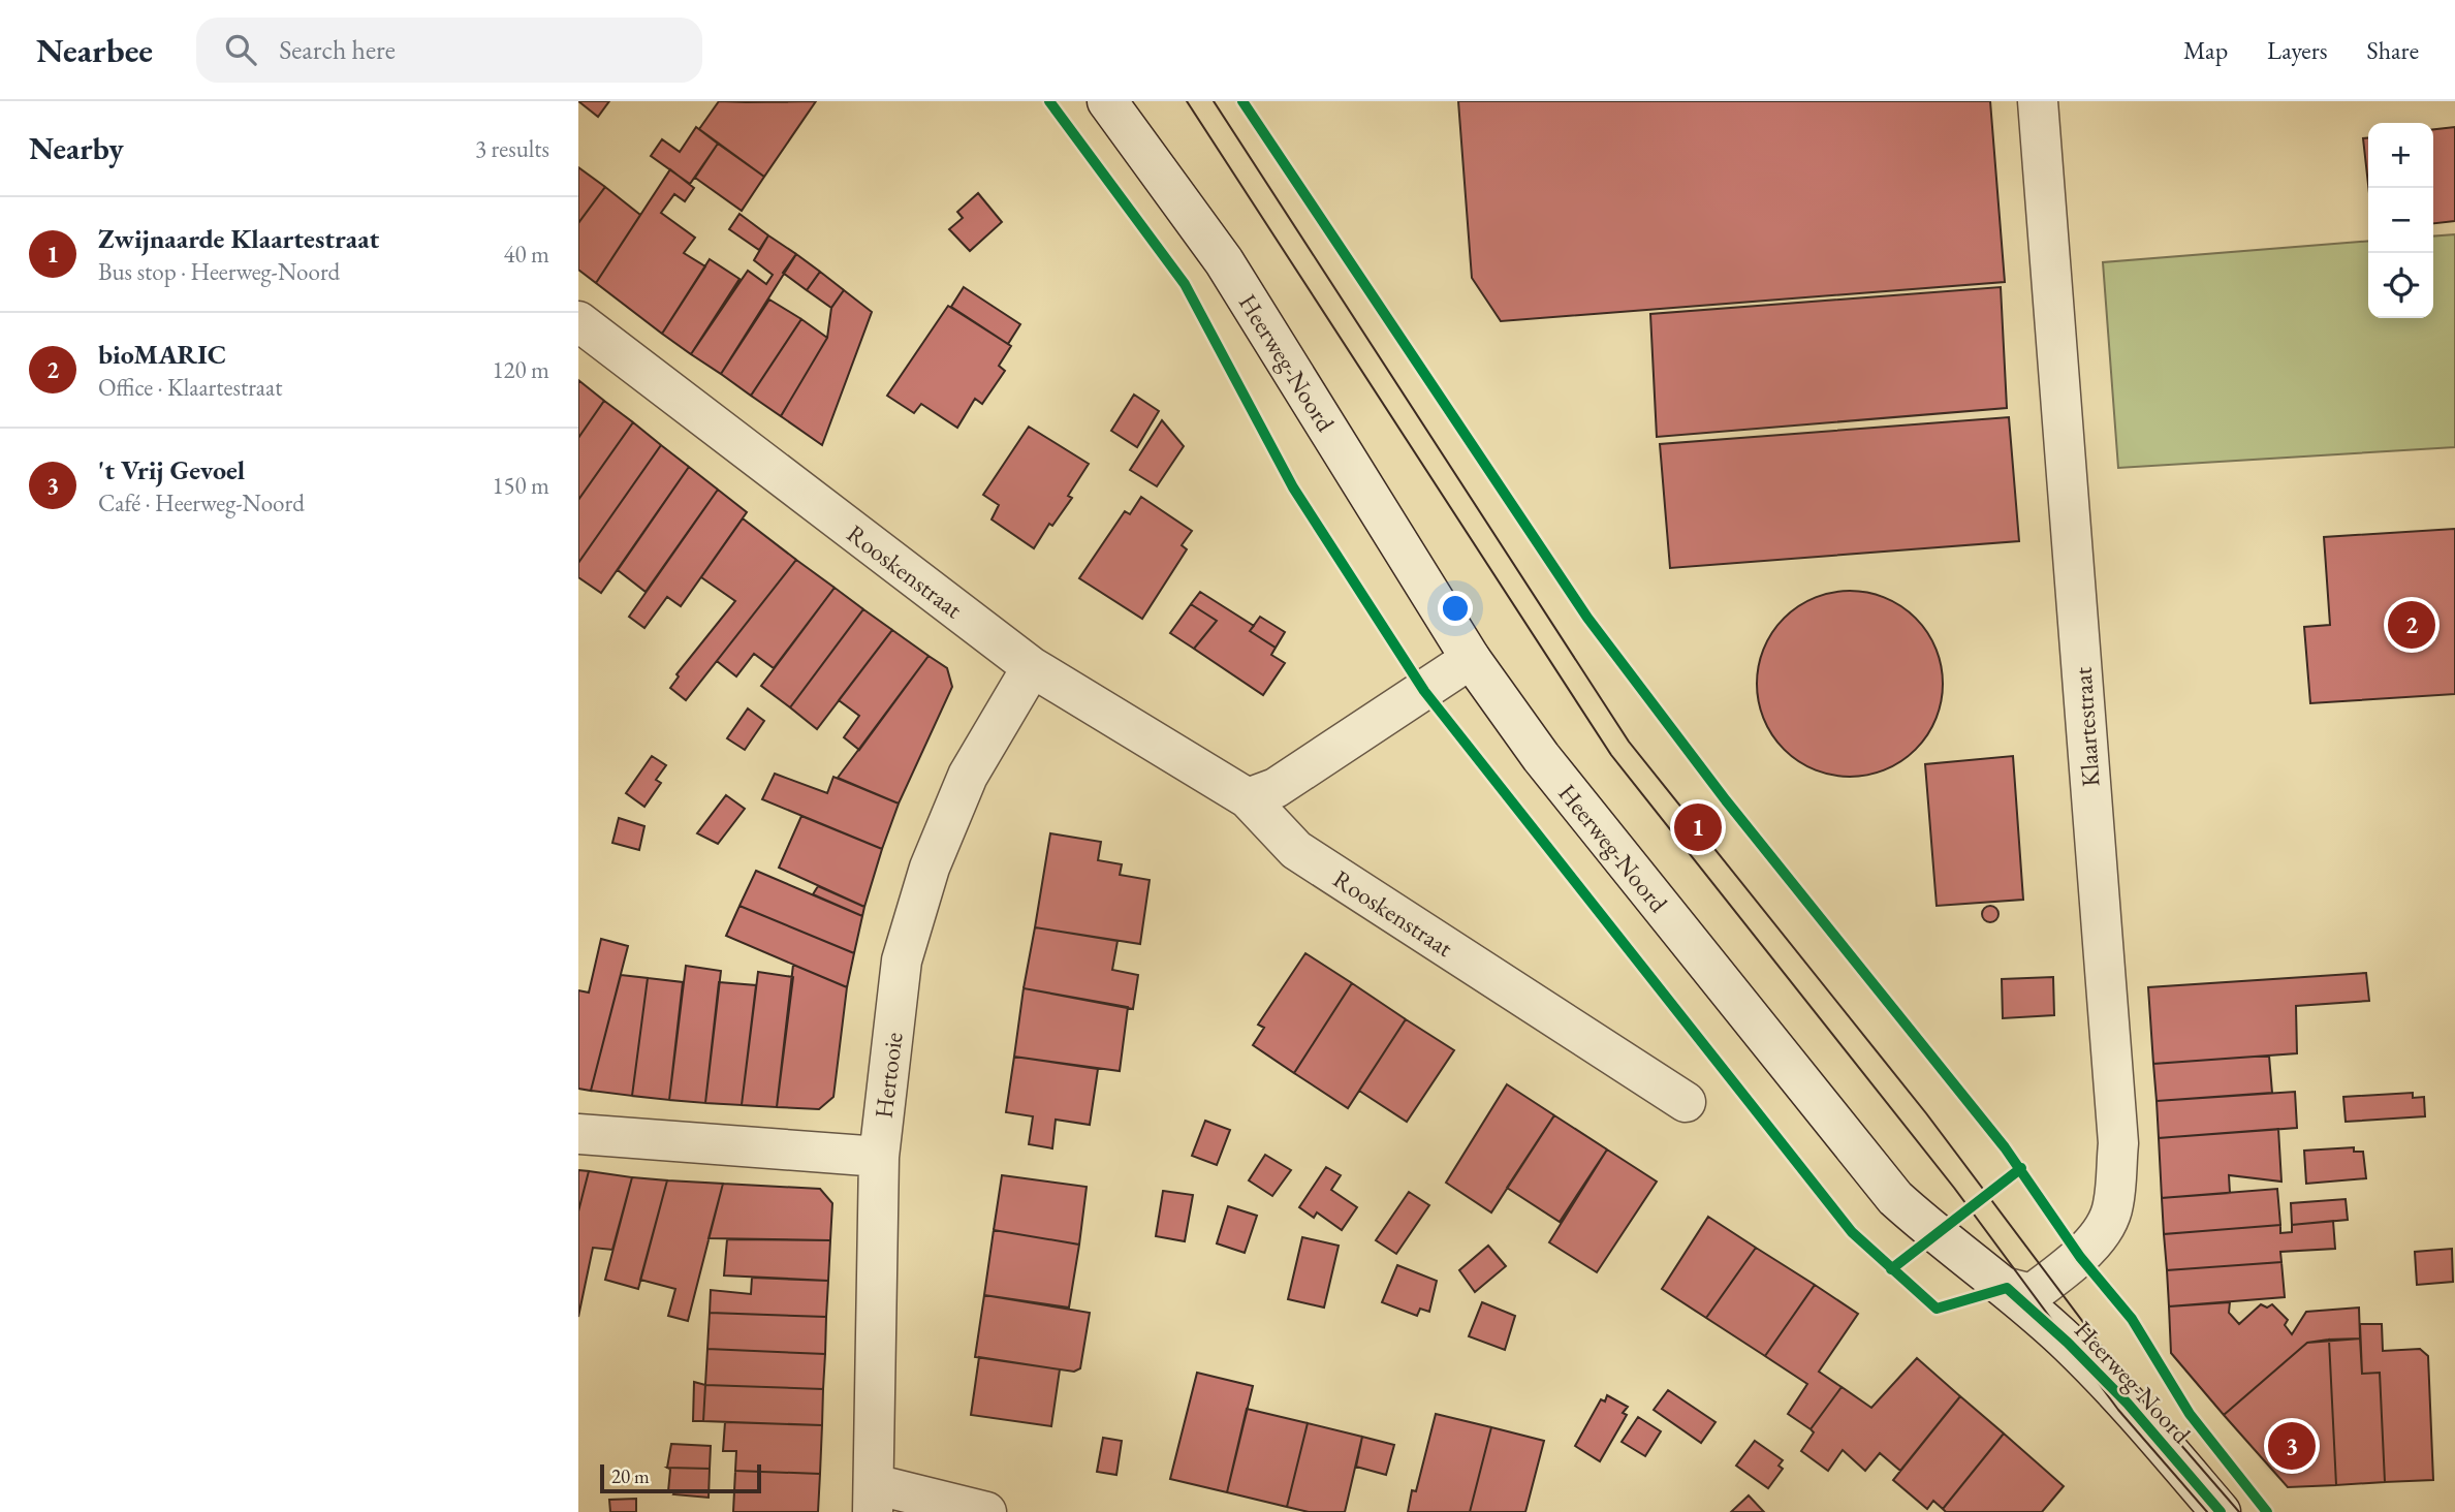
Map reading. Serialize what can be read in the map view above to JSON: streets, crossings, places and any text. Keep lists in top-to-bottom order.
{
  "streets": {
    "street": [
      "Heerweg-Noord",
      "Rooskenstraat",
      "Klaartestraat",
      "Hertooie"
    ]
  },
  "crossings": [
    ["Heerweg-Noord", "Klaartestraat"],
    ["Rooskenstraat", "Hertooie"]
  ],
  "scale_bar": "20 m",
  "page": {
    "header": "Nearbee",
    "search": "Search here",
    "nav": ["Map", "Layers", "Share"],
    "heading": ["Nearby", "3 results"],
    "map_buttons": ["+", "−"],
    "list": [
      {
        "mark": "1",
        "name": "Zwijnaarde Klaartestraat",
        "note": "Bus stop · Heerweg-Noord",
        "value": "40 m"
      },
      {
        "mark": "2",
        "name": "bioMARIC",
        "note": "Office · Klaartestraat",
        "value": "120 m"
      },
      {
        "mark": "3",
        "name": "'t Vrij Gevoel",
        "note": "Café · Heerweg-Noord",
        "value": "150 m"
      }
    ],
    "pins": ["2", "1", "3"],
    "scale": "20 m"
  }
}
